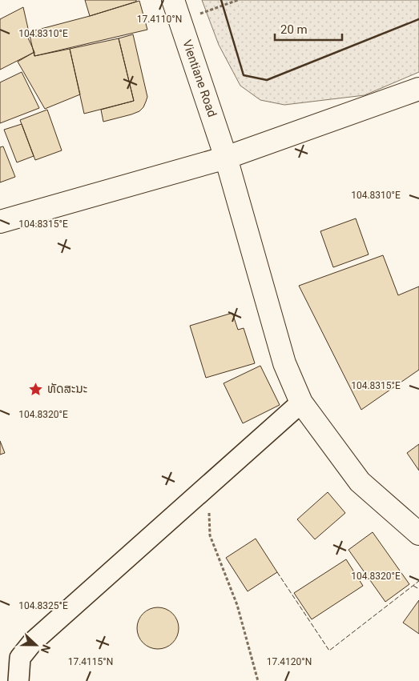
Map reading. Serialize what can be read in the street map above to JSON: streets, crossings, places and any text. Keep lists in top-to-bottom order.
{
  "streets": {
    "main road": ["Vientiane Road"]
  },
  "places": {
    "place": ["ທັດສະນະ"]
  },
  "scale_bar": "20 m",
  "north": "right",
  "coordinates": [
    "17.4110°N",
    "104.8310°E",
    "104.8315°E",
    "104.8320°E",
    "104.8325°E",
    "17.4115°N",
    "17.4120°N"
  ]
}
